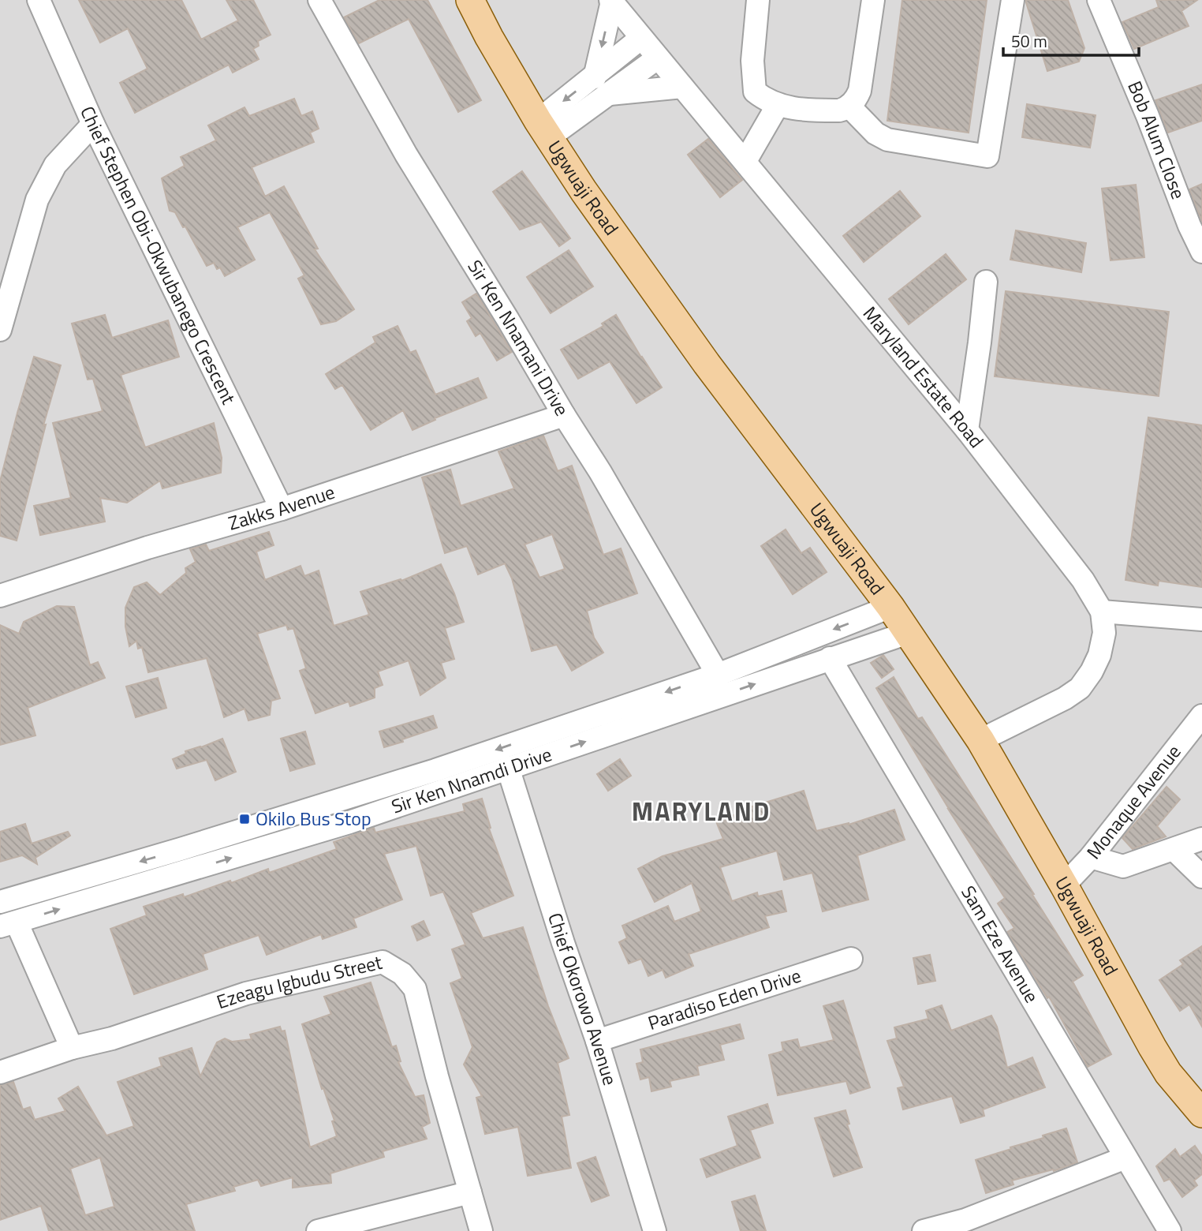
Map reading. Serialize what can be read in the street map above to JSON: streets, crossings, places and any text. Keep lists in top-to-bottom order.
{
  "streets": {
    "main road": ["Ugwuaji Road"],
    "street": [
      "Bob Alum Close",
      "Chief Stephen Obi-Okwubanego Crescent",
      "Sir Ken Nnamani Drive",
      "Maryland Estate Road",
      "Zakks Avenue",
      "Sir Ken Nnamdi Drive",
      "Monaque Avenue",
      "Sam Eze Avenue",
      "Ezeagu Igbudu Street",
      "Chief Okorowo Avenue",
      "Paradiso Eden Drive"
    ]
  },
  "crossings": [
    ["Ugwuaji Road", "Maryland Estate Road"],
    ["Ugwuaji Road", "Sir Ken Nnamdi Drive"],
    ["Ugwuaji Road", "Monaque Avenue"],
    ["Chief Stephen Obi-Okwubanego Crescent", "Zakks Avenue"],
    ["Sir Ken Nnamani Drive", "Zakks Avenue"],
    ["Sir Ken Nnamani Drive", "Sir Ken Nnamdi Drive"],
    ["Sir Ken Nnamdi Drive", "Sam Eze Avenue"],
    ["Sir Ken Nnamdi Drive", "Chief Okorowo Avenue"],
    ["Chief Okorowo Avenue", "Paradiso Eden Drive"]
  ],
  "districts": ["MARYLAND"],
  "places": {
    "transit": ["Okilo Bus Stop"]
  },
  "scale_bar": "50 m"
}
